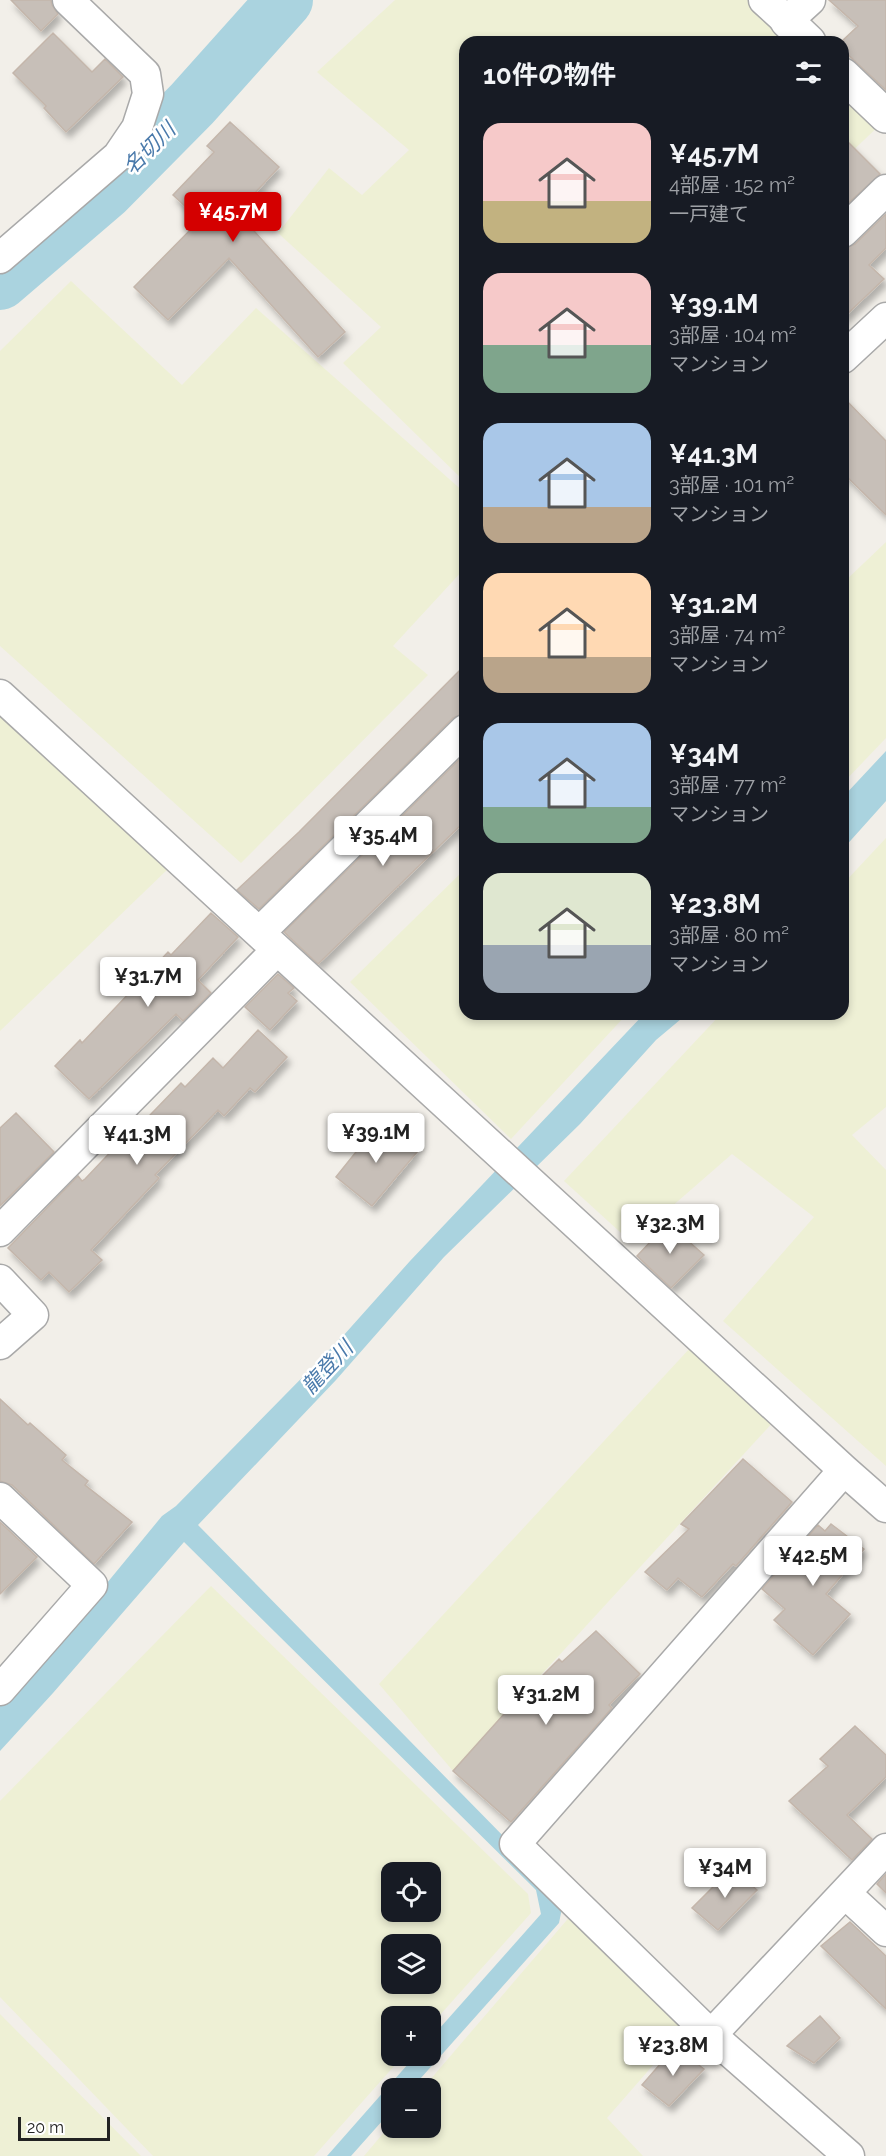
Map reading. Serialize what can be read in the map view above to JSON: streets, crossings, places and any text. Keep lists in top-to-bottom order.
{
  "water": ["名切川", "龍登川"],
  "scale_bar": "20 m",
  "page": {
    "heading": "10件の物件",
    "list": [
      {
        "name": "¥45.7M",
        "note": "4部屋 · 152 m² · 一戸建て"
      },
      {
        "name": "¥39.1M",
        "note": "3部屋 · 104 m² · マンション"
      },
      {
        "name": "¥41.3M",
        "note": "3部屋 · 101 m² · マンション"
      },
      {
        "name": "¥31.2M",
        "note": "3部屋 · 74 m² · マンション"
      },
      {
        "name": "¥34M",
        "note": "3部屋 · 77 m² · マンション"
      },
      {
        "name": "¥23.8M",
        "note": "3部屋 · 80 m² · マンション"
      }
    ],
    "price": [
      "¥45.7M",
      "¥35.4M",
      "¥31.7M",
      "¥39.1M",
      "¥41.3M",
      "¥32.3M",
      "¥42.5M",
      "¥31.2M",
      "¥34M",
      "¥23.8M"
    ],
    "map_buttons": ["+", "−"],
    "scale": "20 m"
  }
}
